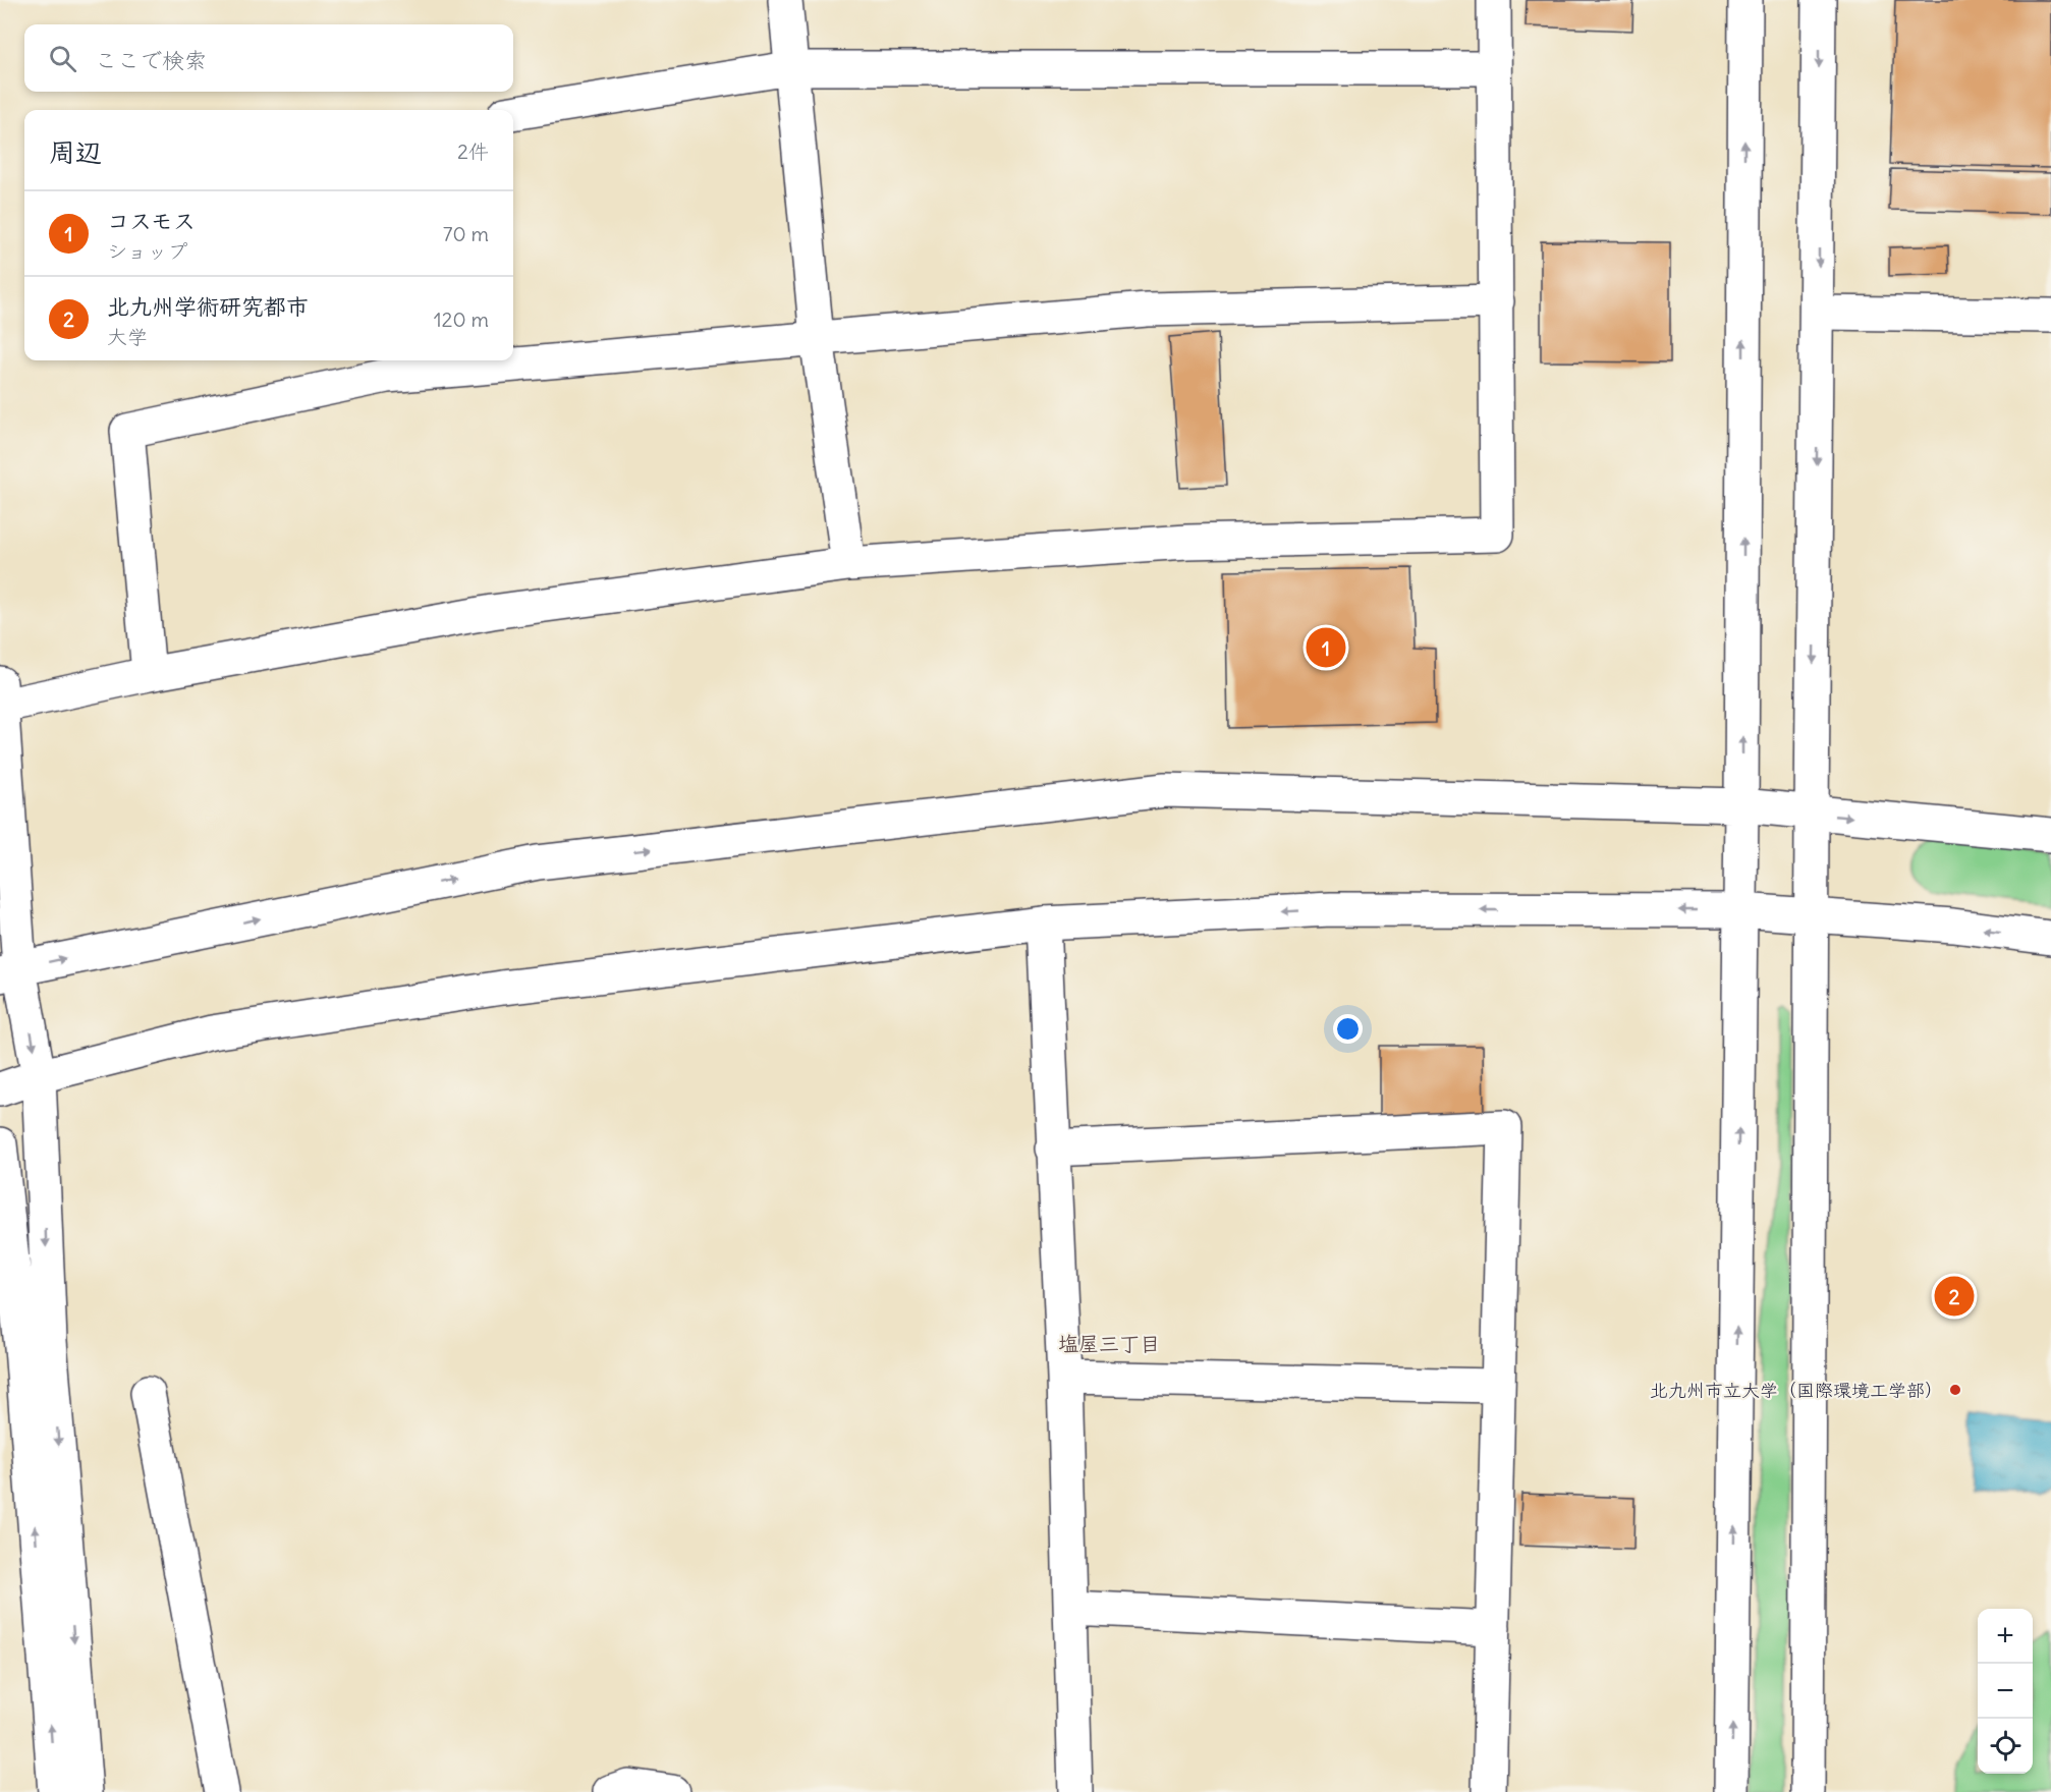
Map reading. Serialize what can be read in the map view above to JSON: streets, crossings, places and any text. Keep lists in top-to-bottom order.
{
  "districts": ["塩屋三丁目"],
  "places": ["北九州市立大学（国際環境工学部）"],
  "page": {
    "search": "ここで検索",
    "heading": ["周辺", "2件"],
    "list": [
      {
        "mark": "1",
        "name": "コスモス",
        "note": "ショップ",
        "value": "70 m"
      },
      {
        "mark": "2",
        "name": "北九州学術研究都市",
        "note": "大学",
        "value": "120 m"
      }
    ],
    "pins": ["1", "2"],
    "map_buttons": ["+", "−"]
  }
}
